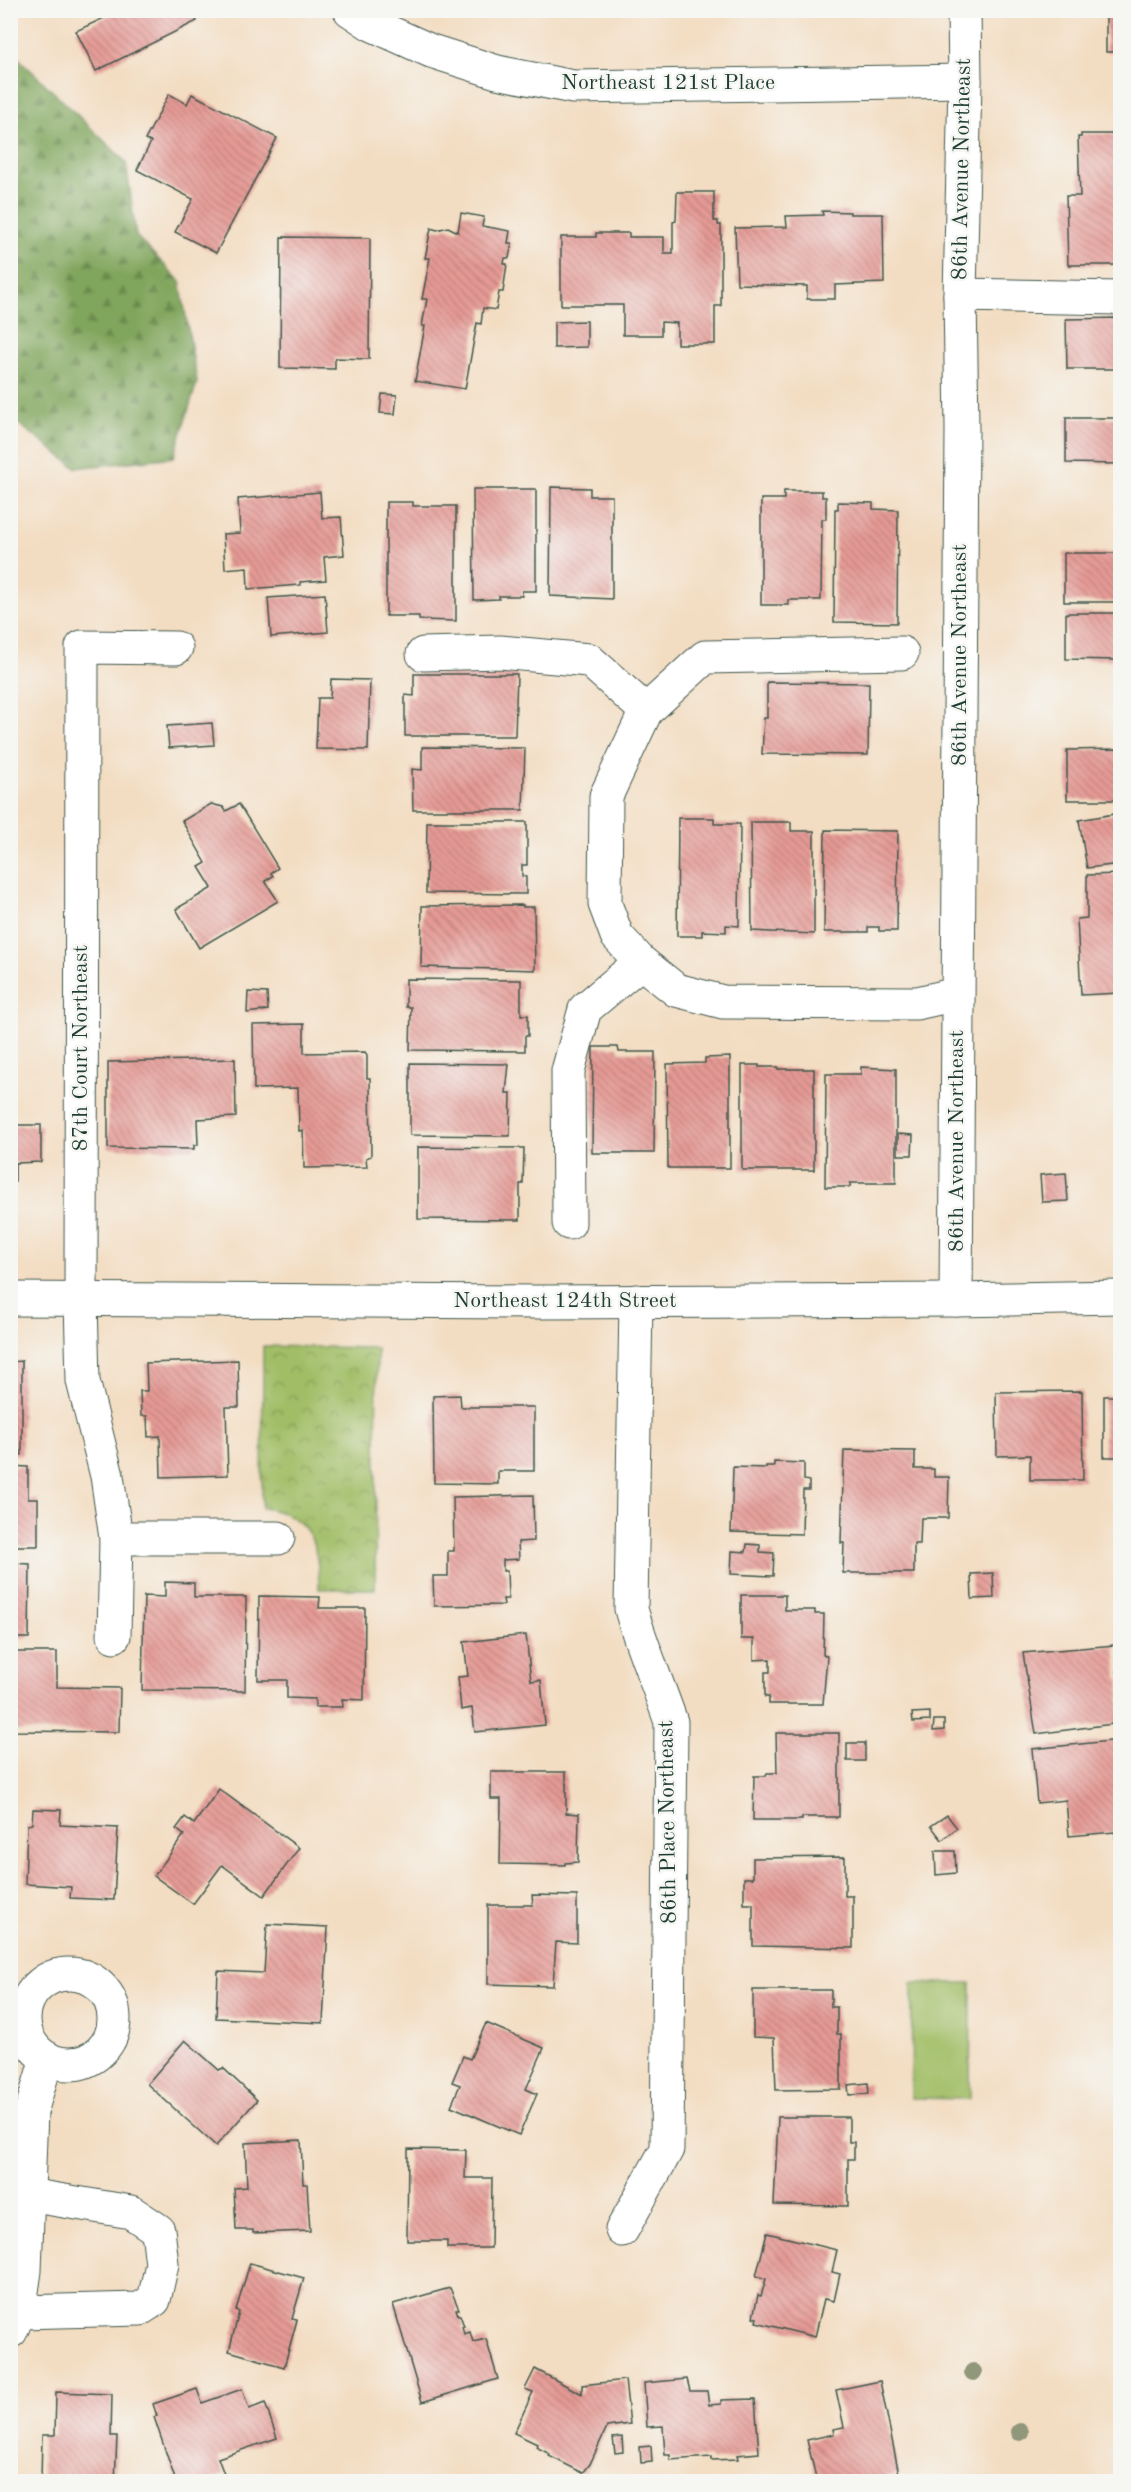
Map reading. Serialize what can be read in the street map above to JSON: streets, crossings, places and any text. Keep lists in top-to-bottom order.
{
  "streets": {
    "street": [
      "Northeast 121st Place",
      "86th Avenue Northeast",
      "87th Court Northeast",
      "Northeast 124th Street",
      "86th Place Northeast"
    ]
  },
  "crossings": [
    ["Northeast 121st Place", "86th Avenue Northeast"],
    ["86th Avenue Northeast", "Northeast 124th Street"],
    ["87th Court Northeast", "Northeast 124th Street"],
    ["Northeast 124th Street", "86th Place Northeast"]
  ]
}
